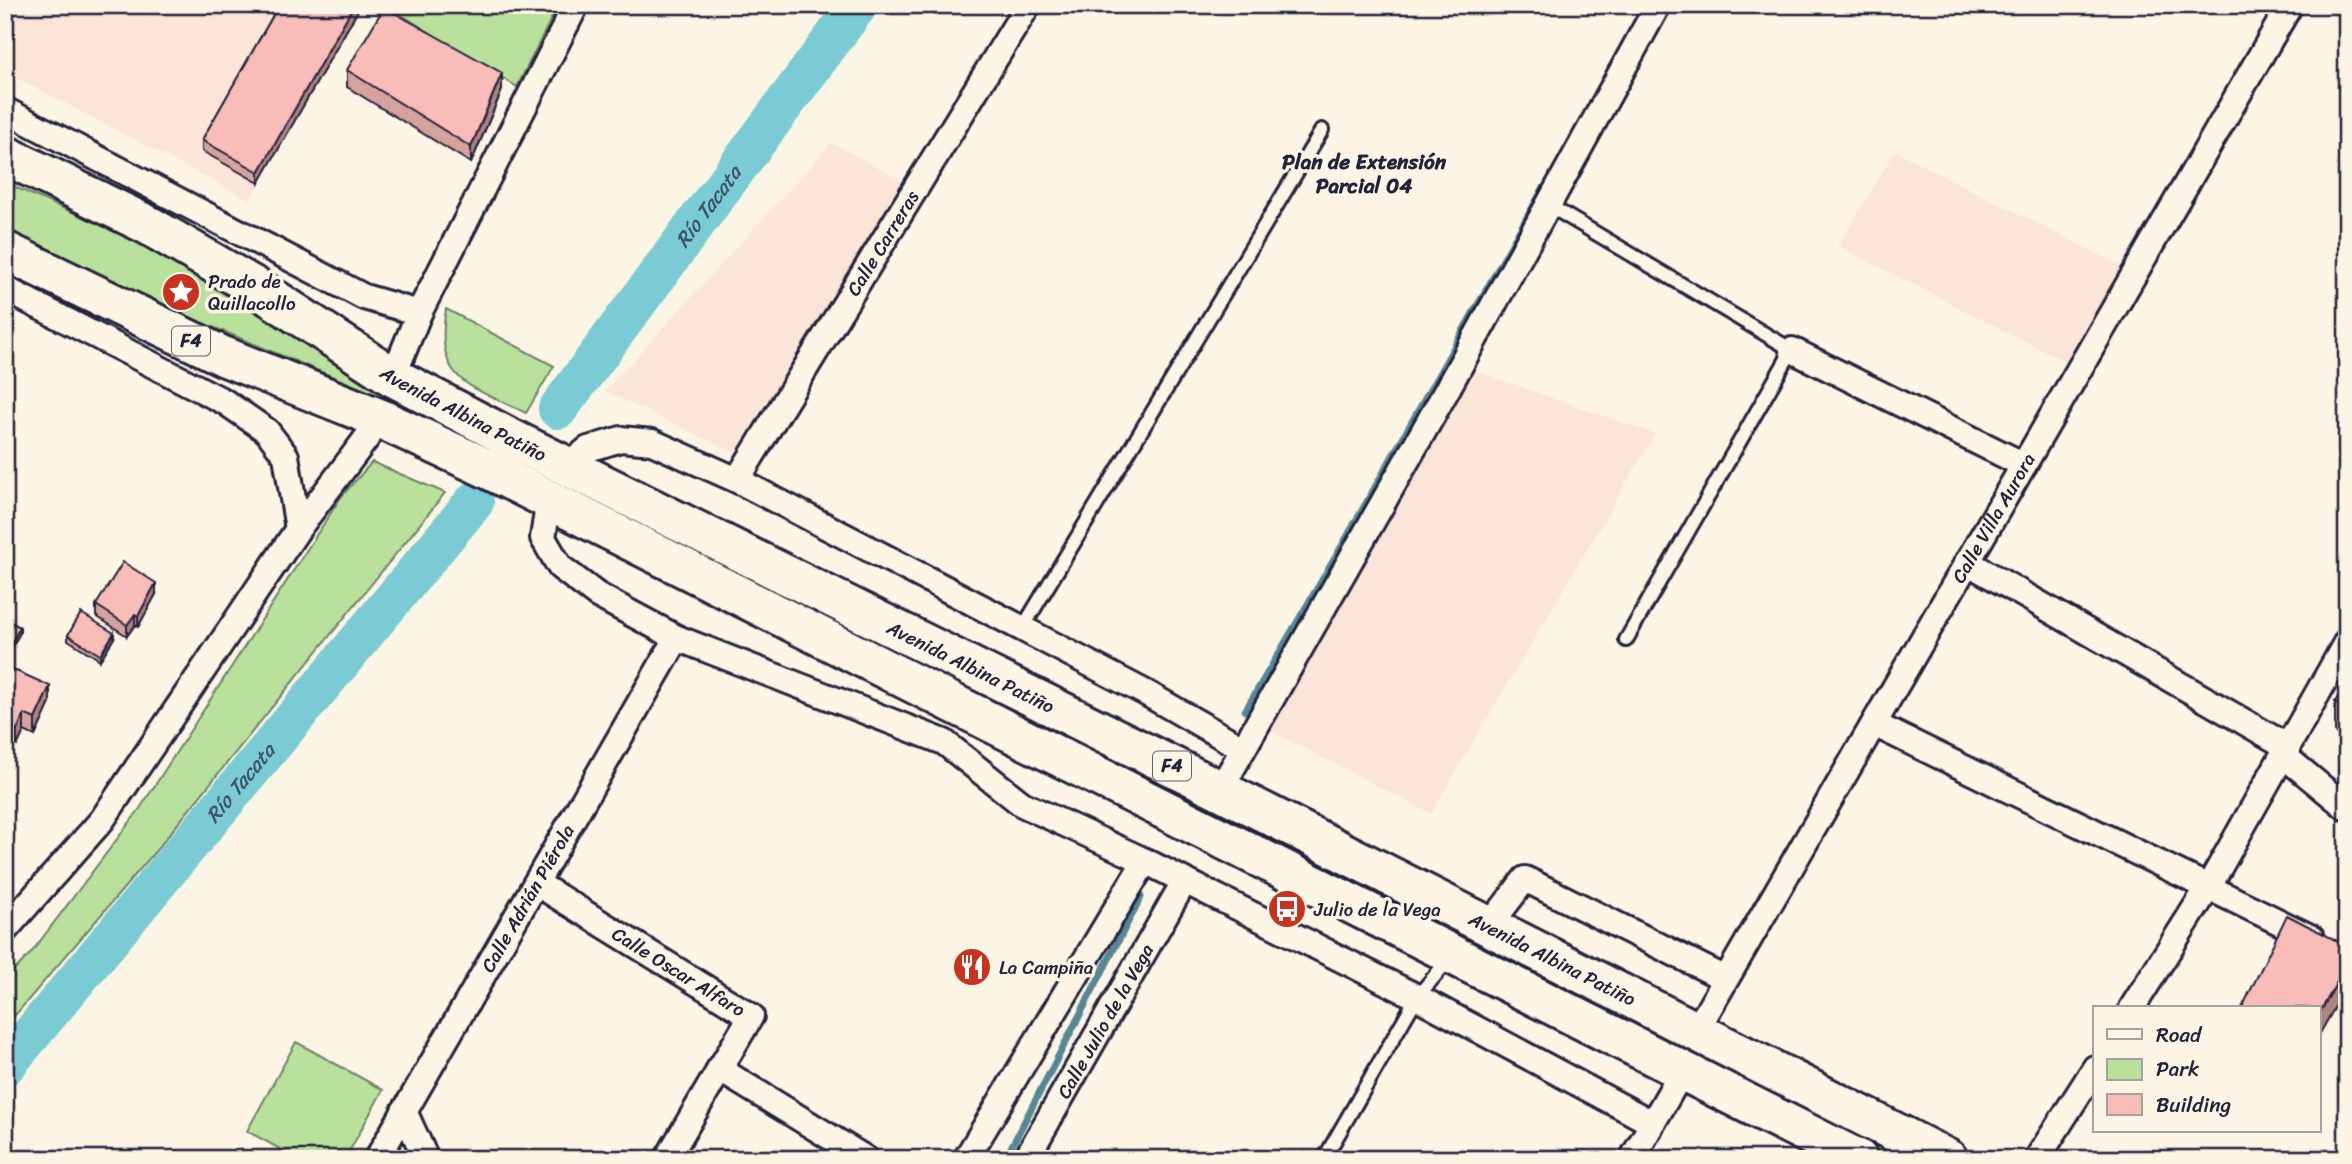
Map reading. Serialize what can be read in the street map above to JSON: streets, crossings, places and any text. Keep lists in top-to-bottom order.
{
  "streets": {
    "highway": ["F4", "Avenida Albina Patiño"],
    "street": [
      "Calle Carreras",
      "Calle Villa Aurora",
      "Calle Adrián Piérola",
      "Calle Oscar Alfaro",
      "Calle Julio de la Vega"
    ]
  },
  "crossings": [
    ["Avenida Albina Patiño", "Calle Villa Aurora"],
    ["Calle Adrián Piérola", "Calle Oscar Alfaro"]
  ],
  "districts": ["Plan de Extensión Parcial 04"],
  "water": ["Río Tacata"],
  "places": {
    "place": ["Prado de Quillacollo"],
    "bus stop": ["Julio de la Vega"],
    "restaurant": ["La Campiña"]
  },
  "legend": ["Road", "Park", "Building"]
}
